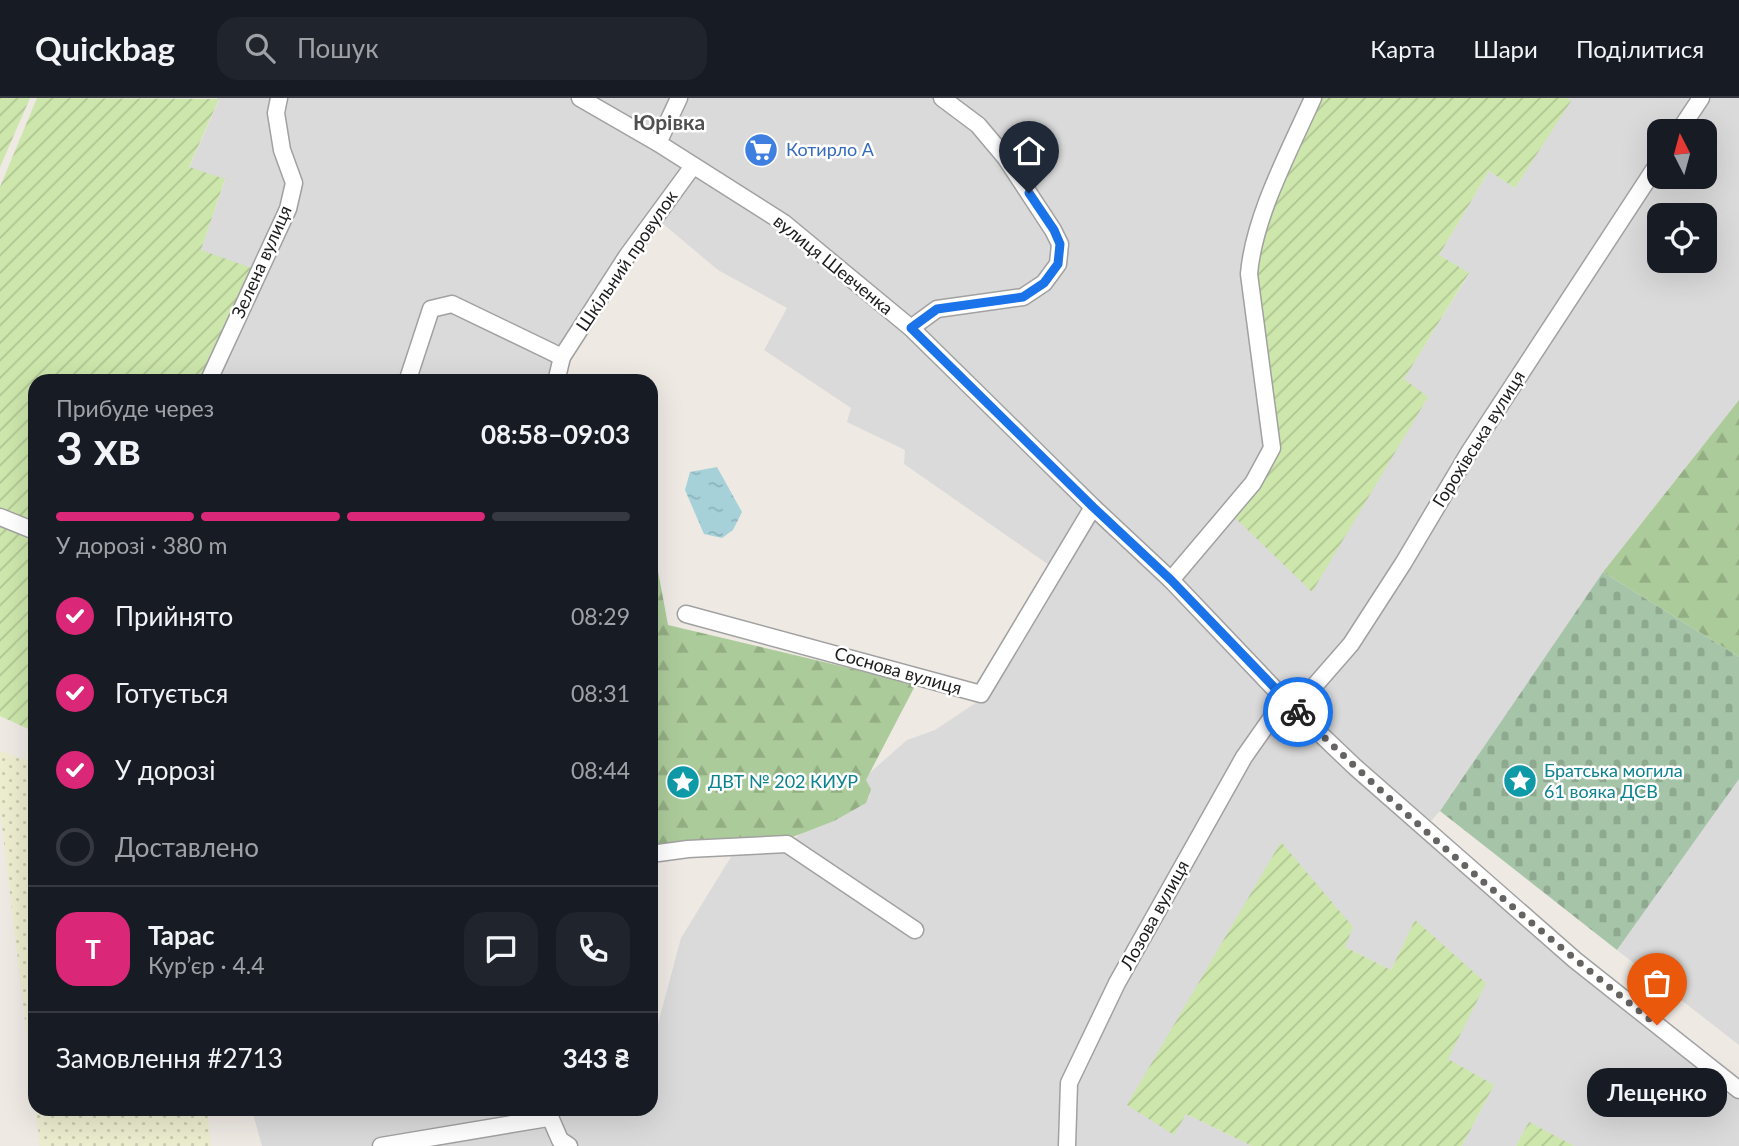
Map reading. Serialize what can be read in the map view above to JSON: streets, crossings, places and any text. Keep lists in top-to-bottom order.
{
  "streets": {
    "street": [
      "Шкільний провулок",
      "Зелена вулиця",
      "вулиця Шевченка",
      "Горохівська вулиця",
      "Соснова вулиця",
      "Лозова вулиця"
    ]
  },
  "crossings": [
    ["Шкільний провулок", "вулиця Шевченка"],
    ["вулиця Шевченка", "Горохівська вулиця"],
    ["вулиця Шевченка", "Соснова вулиця"],
    ["вулиця Шевченка", "Лозова вулиця"],
    ["Горохівська вулиця", "Лозова вулиця"]
  ],
  "districts": ["Юрівка"],
  "places": {
    "supermarket": ["Котирло А"],
    "place": ["Братська могила 61 вояка ДСВ", "ДВТ № 202 КИУР"],
    "other": ["Лещенко"]
  },
  "north": "top",
  "page": {
    "header": "Quickbag",
    "search": "Пошук",
    "nav": ["Карта", "Шари", "Поділитися"],
    "heading": ["3 хв", "Прибуде через", "08:58–09:03"],
    "panel": [
      "Тарас",
      "Кур’єр · 4.4",
      "Замовлення #2713",
      "343 ₴"
    ],
    "bar": "У дорозі · 380 m",
    "list": [
      ["Прийнято", "08:29"],
      ["Готується", "08:31"],
      ["У дорозі", "08:44"],
      "Доставлено"
    ],
    "round": "Т",
    "bubble": "Лещенко"
  }
}
